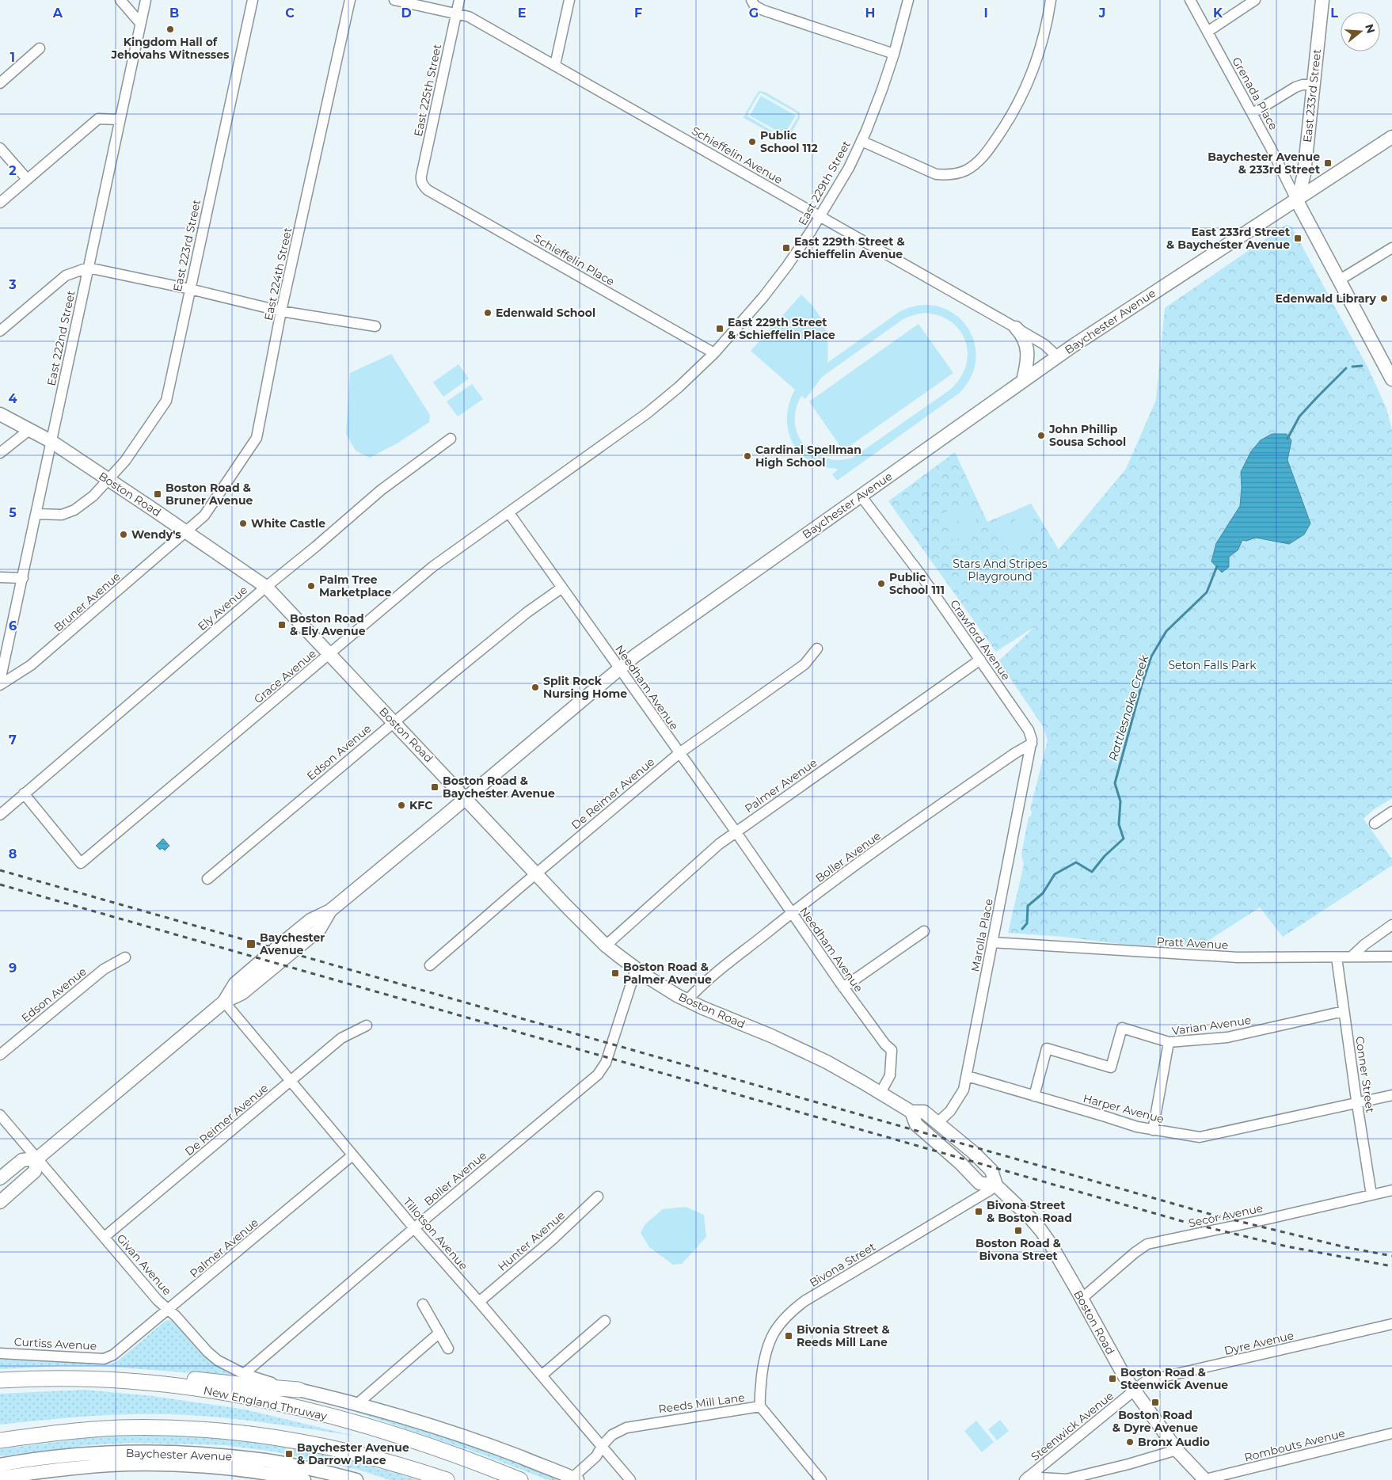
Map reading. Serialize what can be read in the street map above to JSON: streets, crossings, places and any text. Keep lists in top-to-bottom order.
{
  "streets": {
    "highway": ["New England Thruway"],
    "main road": ["East 233rd Street", "Baychester Avenue", "Boston Road"],
    "street": [
      "East 225th Street",
      "Grenada Place",
      "Schieffelin Avenue",
      "East 229th Street",
      "East 223rd Street",
      "Schieffelin Place",
      "East 224th Street",
      "East 222nd Street",
      "Bruner Avenue",
      "Ely Avenue",
      "Crawford Avenue",
      "Grace Avenue",
      "Needham Avenue",
      "Edson Avenue",
      "Palmer Avenue",
      "De Reimer Avenue",
      "Boller Avenue",
      "Marolla Place",
      "Pratt Avenue",
      "Varian Avenue",
      "Conner Street",
      "Harper Avenue",
      "Secor Avenue",
      "Tillotson Avenue",
      "Hunter Avenue",
      "Givan Avenue",
      "Bivona Street",
      "Dyre Avenue",
      "Curtiss Avenue",
      "Reeds Mill Lane",
      "Steenwick Avenue",
      "Rombouts Avenue"
    ]
  },
  "crossings": [
    ["East 225th Street", "Schieffelin Avenue"],
    ["East 225th Street", "Schieffelin Place"],
    ["Grenada Place", "East 233rd Street"],
    ["Grenada Place", "Baychester Avenue"],
    ["East 233rd Street", "Baychester Avenue"],
    ["Schieffelin Avenue", "East 229th Street"],
    ["Schieffelin Avenue", "Baychester Avenue"],
    ["East 229th Street", "Schieffelin Place"],
    ["East 223rd Street", "East 222nd Street"],
    ["East 223rd Street", "Boston Road"],
    ["East 224th Street", "Boston Road"],
    ["East 224th Street", "Bruner Avenue"],
    ["Baychester Avenue", "Boston Road"],
    ["Baychester Avenue", "Crawford Avenue"],
    ["Baychester Avenue", "Needham Avenue"],
    ["Baychester Avenue", "Tillotson Avenue"],
    ["Baychester Avenue", "Givan Avenue"],
    ["East 222nd Street", "Boston Road"],
    ["Boston Road", "Bruner Avenue"],
    ["Boston Road", "Ely Avenue"],
    ["Boston Road", "Grace Avenue"],
    ["Boston Road", "Needham Avenue"],
    ["Boston Road", "Edson Avenue"],
    ["Boston Road", "Palmer Avenue"],
    ["Boston Road", "De Reimer Avenue"],
    ["Boston Road", "Boller Avenue"],
    ["Boston Road", "Marolla Place"],
    ["Boston Road", "Secor Avenue"],
    ["Boston Road", "Bivona Street"],
    ["Boston Road", "Dyre Avenue"],
    ["Boston Road", "Steenwick Avenue"],
    ["Boston Road", "Rombouts Avenue"],
    ["Ely Avenue", "Grace Avenue"],
    ["Crawford Avenue", "Palmer Avenue"],
    ["Crawford Avenue", "Boller Avenue"],
    ["Crawford Avenue", "Marolla Place"],
    ["Grace Avenue", "Needham Avenue"],
    ["Needham Avenue", "Edson Avenue"],
    ["Needham Avenue", "Palmer Avenue"],
    ["Needham Avenue", "De Reimer Avenue"],
    ["Needham Avenue", "Boller Avenue"],
    ["Palmer Avenue", "Tillotson Avenue"],
    ["Palmer Avenue", "Givan Avenue"],
    ["Palmer Avenue", "Curtiss Avenue"],
    ["De Reimer Avenue", "Tillotson Avenue"],
    ["De Reimer Avenue", "Givan Avenue"],
    ["Boller Avenue", "Marolla Place"],
    ["Boller Avenue", "Tillotson Avenue"],
    ["Boller Avenue", "Givan Avenue"],
    ["Marolla Place", "Pratt Avenue"],
    ["Marolla Place", "Harper Avenue"],
    ["Pratt Avenue", "Conner Street"],
    ["Varian Avenue", "Conner Street"],
    ["Varian Avenue", "Harper Avenue"],
    ["Conner Street", "Harper Avenue"],
    ["Conner Street", "Secor Avenue"],
    ["Tillotson Avenue", "Hunter Avenue"],
    ["Tillotson Avenue", "Reeds Mill Lane"],
    ["Givan Avenue", "New England Thruway"],
    ["Bivona Street", "Reeds Mill Lane"],
    ["Dyre Avenue", "Steenwick Avenue"],
    ["New England Thruway", "Reeds Mill Lane"]
  ],
  "water": ["Rattlesnake Creek"],
  "parks": ["Stars And Stripes Playground", "Seton Falls Park"],
  "places": {
    "other": [
      "Kingdom Hall of Jehovahs Witnesses",
      "Public School 112",
      "Edenwald Library",
      "Edenwald School",
      "John Phillip Sousa School",
      "Cardinal Spellman High School",
      "White Castle",
      "Wendy's",
      "Public School 111",
      "Palm Tree Marketplace",
      "Split Rock Nursing Home",
      "KFC",
      "Bronx Audio"
    ],
    "transit": [
      "Baychester Avenue & 233rd Street",
      "East 233rd Street & Baychester Avenue",
      "East 229th Street & Schieffelin Avenue",
      "East 229th Street & Schieffelin Place",
      "Boston Road & Bruner Avenue",
      "Boston Road & Ely Avenue",
      "Boston Road & Baychester Avenue",
      "Baychester Avenue",
      "Boston Road & Palmer Avenue",
      "Bivona Street & Boston Road",
      "Boston Road & Bivona Street",
      "Bivonia Street & Reeds Mill Lane",
      "Boston Road & Steenwick Avenue",
      "Boston Road & Dyre Avenue",
      "Baychester Avenue & Darrow Place"
    ]
  },
  "north": "right",
  "grid": {
    "columns": [
      "A",
      "B",
      "C",
      "D",
      "E",
      "F",
      "G",
      "H",
      "I",
      "J",
      "K",
      "L"
    ],
    "rows": [
      "1",
      "2",
      "3",
      "4",
      "5",
      "6",
      "7",
      "8",
      "9"
    ]
  }
}
